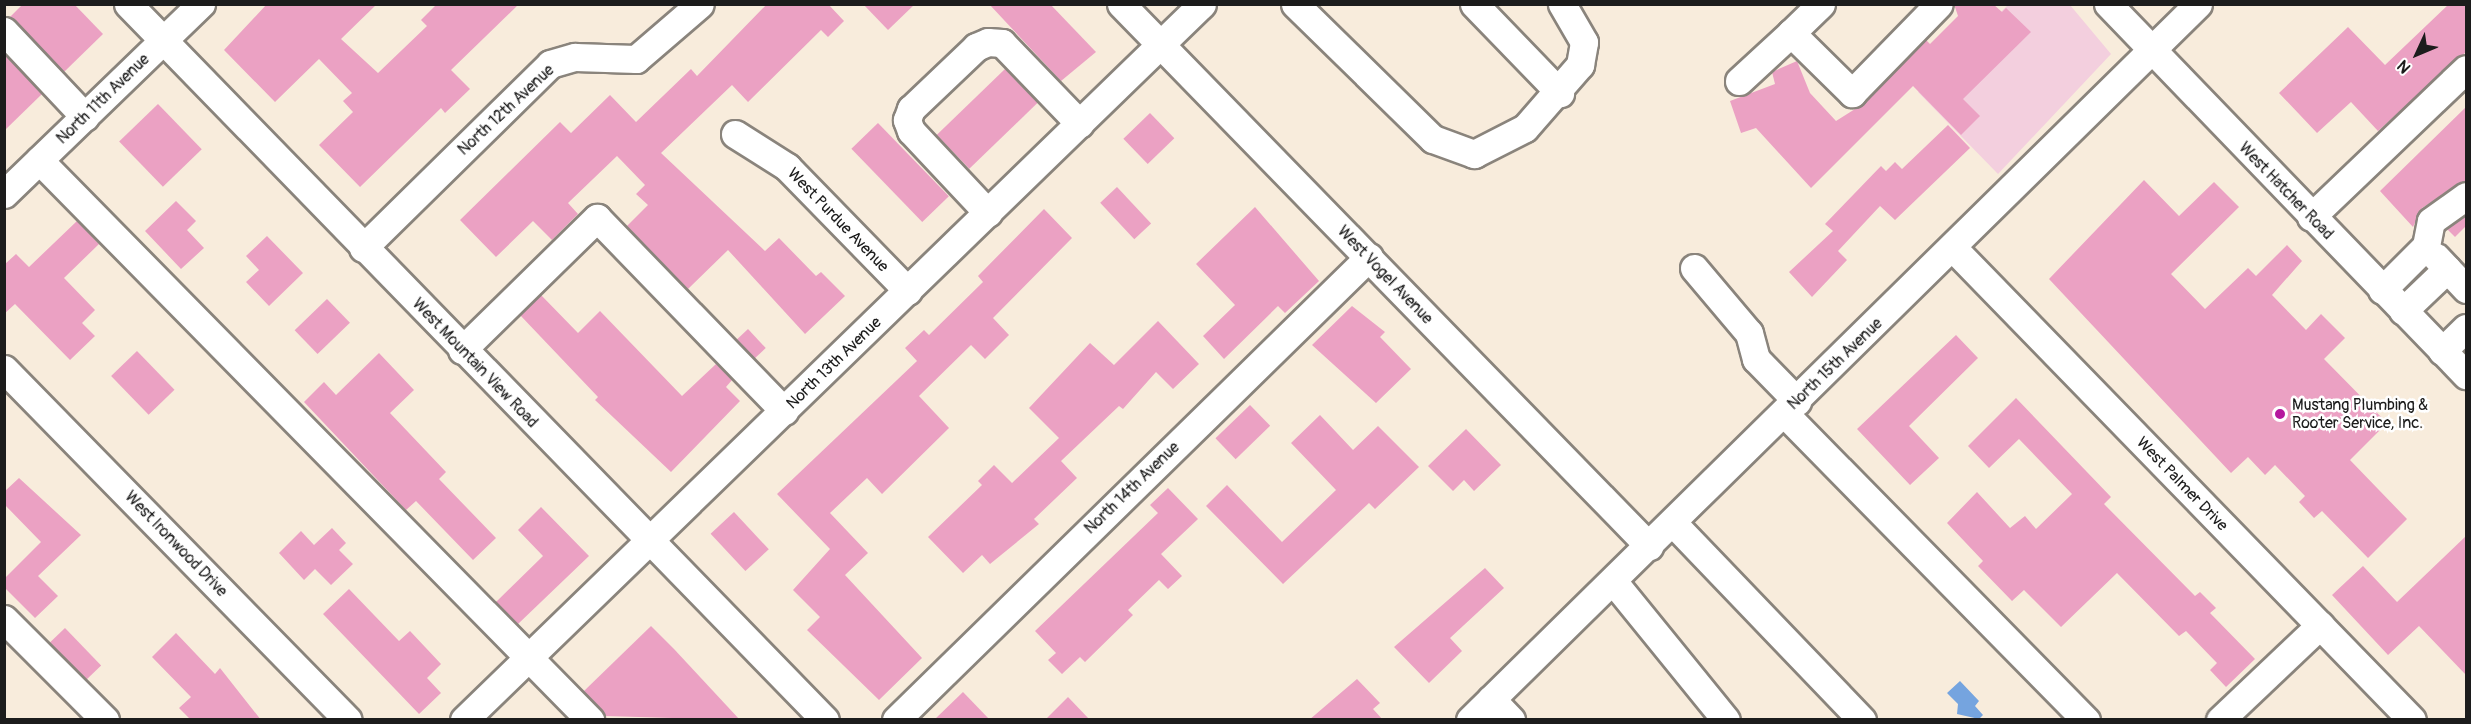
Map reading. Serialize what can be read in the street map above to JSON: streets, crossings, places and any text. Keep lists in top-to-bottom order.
{
  "streets": {
    "street": [
      "North 11th Avenue",
      "North 12th Avenue",
      "West Hatcher Road",
      "West Purdue Avenue",
      "West Vogel Avenue",
      "West Mountain View Road",
      "North 13th Avenue",
      "North 15th Avenue",
      "West Palmer Drive",
      "North 14th Avenue",
      "West Ironwood Drive"
    ]
  },
  "crossings": [
    ["North 11th Avenue", "West Mountain View Road"],
    ["North 12th Avenue", "West Mountain View Road"],
    ["West Hatcher Road", "North 15th Avenue"],
    ["West Purdue Avenue", "North 13th Avenue"],
    ["West Vogel Avenue", "North 13th Avenue"],
    ["West Vogel Avenue", "North 15th Avenue"],
    ["West Vogel Avenue", "North 14th Avenue"],
    ["West Mountain View Road", "North 13th Avenue"],
    ["North 15th Avenue", "West Palmer Drive"]
  ],
  "places": ["Mustang Plumbing & Rooter Service, Inc."],
  "north": "bottom left"
}
